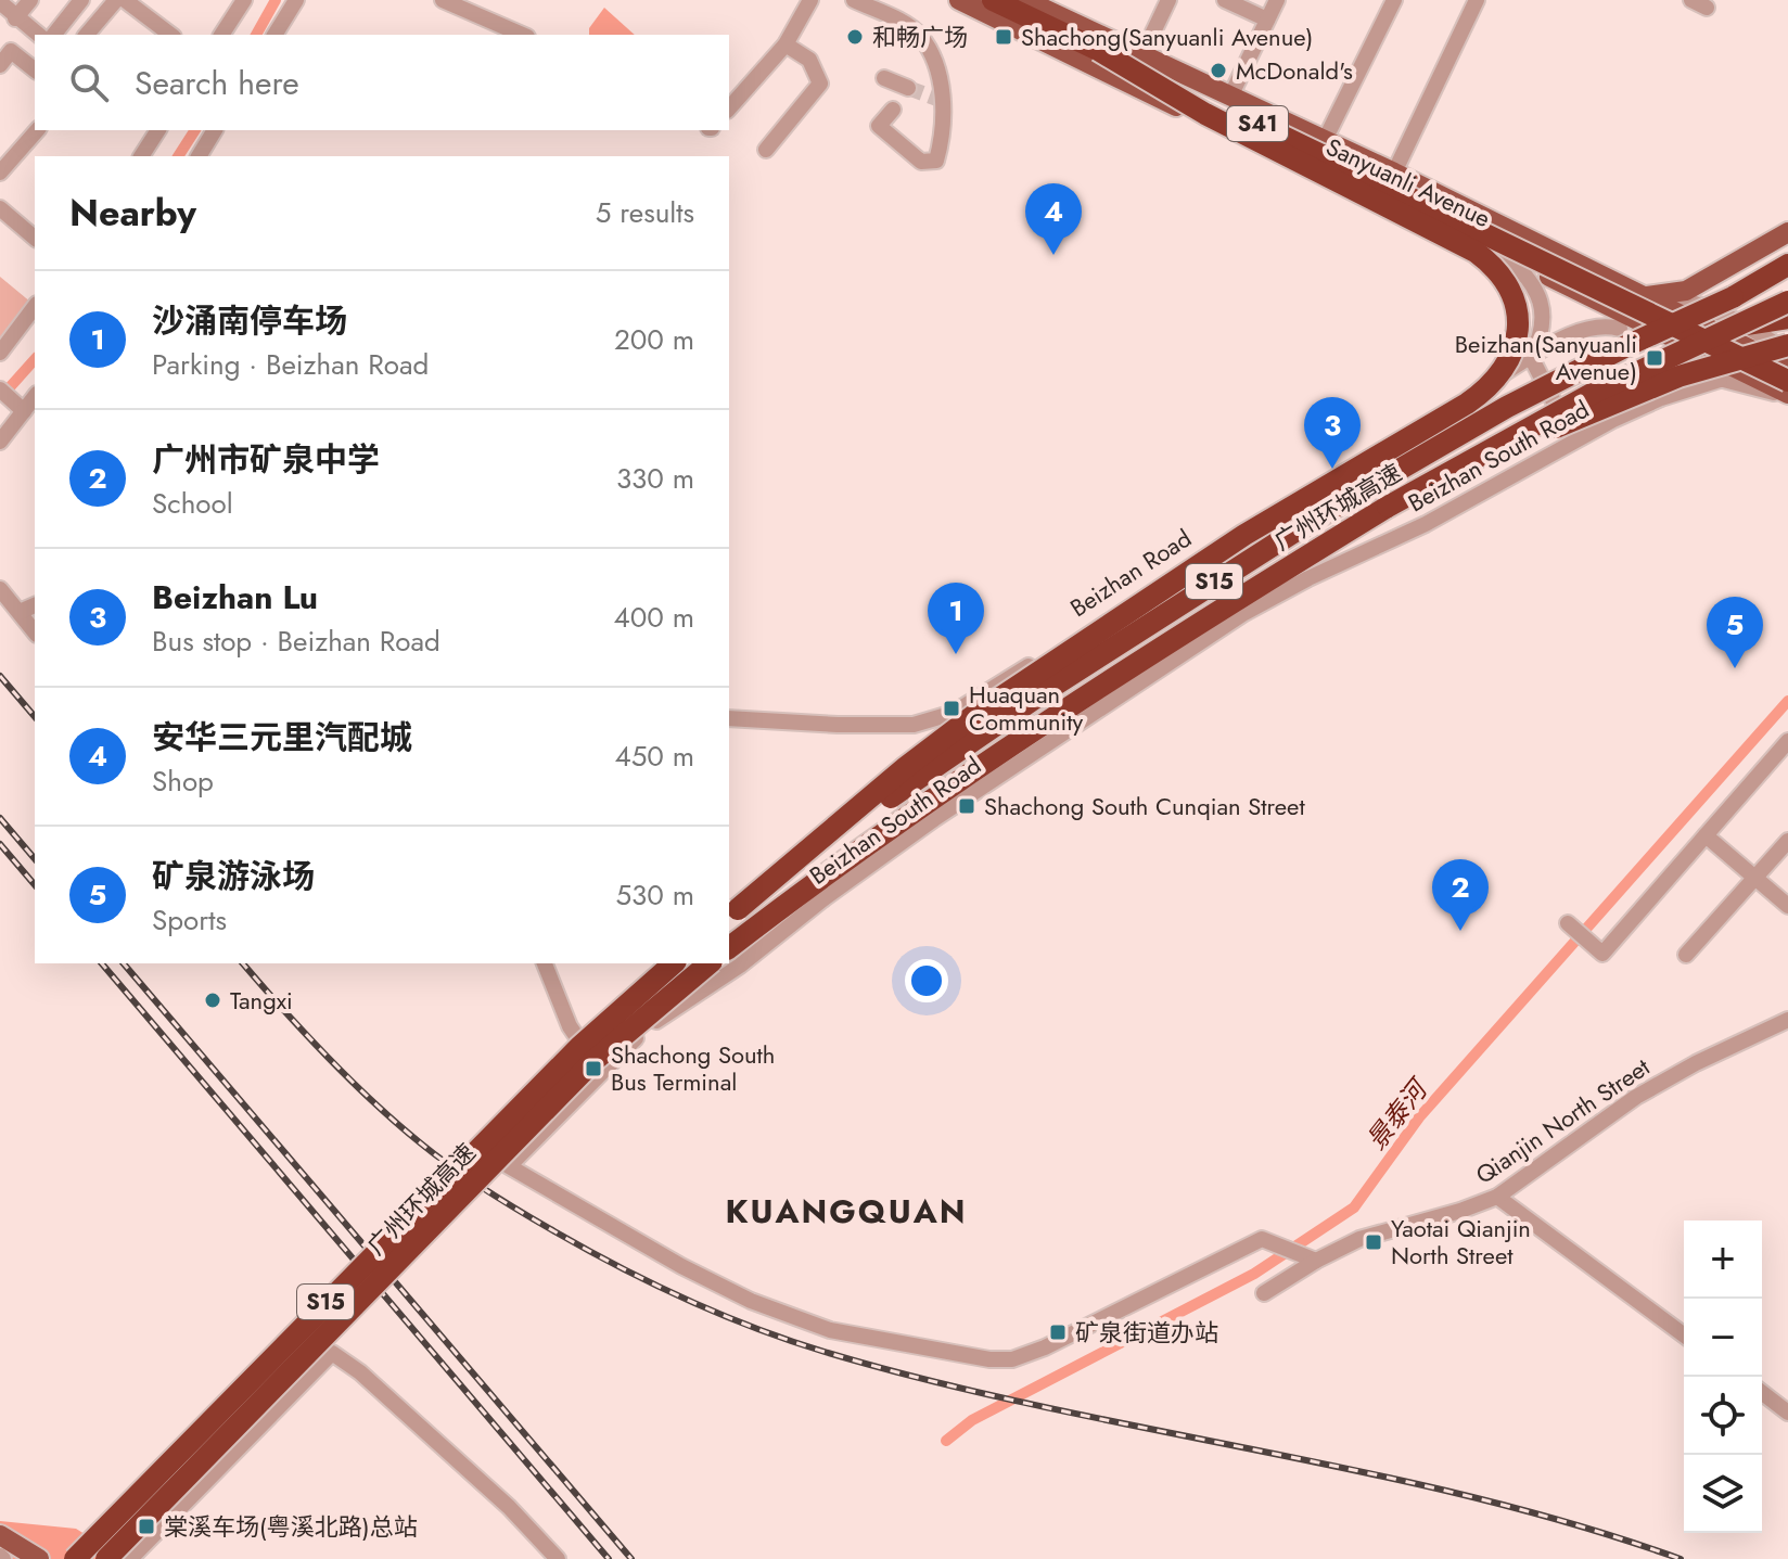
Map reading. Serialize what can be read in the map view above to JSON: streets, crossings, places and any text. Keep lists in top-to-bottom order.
{
  "streets": {
    "highway": ["S41", "广州环城高速", "S15"],
    "main road": ["Sanyuanli Avenue"],
    "street": ["Beizhan South Road", "Beizhan Road", "Qianjin North Street"]
  },
  "crossings": [
    ["S41", "Sanyuanli Avenue"],
    ["Beizhan South Road", "Qianjin North Street"]
  ],
  "districts": ["KUANGQUAN"],
  "water": ["景泰河"],
  "places": {
    "other": ["和畅广场", "McDonald's", "Tangxi"],
    "transit": [
      "Shachong(Sanyuanli Avenue)",
      "Beizhan(Sanyuanli Avenue)",
      "Huaquan Community",
      "Shachong South Cunqian Street",
      "Shachong South Bus Terminal",
      "Yaotai Qianjin North Street",
      "矿泉街道办站",
      "棠溪车场(粤溪北路)总站"
    ]
  },
  "page": {
    "search": "Search here",
    "heading": ["Nearby", "5 results"],
    "pins": [
      "4",
      "3",
      "1",
      "5",
      "2"
    ],
    "list": [
      {
        "mark": "1",
        "name": "沙涌南停车场",
        "note": "Parking · Beizhan Road",
        "value": "200 m"
      },
      {
        "mark": "2",
        "name": "广州市矿泉中学",
        "note": "School",
        "value": "330 m"
      },
      {
        "mark": "3",
        "name": "Beizhan Lu",
        "note": "Bus stop · Beizhan Road",
        "value": "400 m"
      },
      {
        "mark": "4",
        "name": "安华三元里汽配城",
        "note": "Shop",
        "value": "450 m"
      },
      {
        "mark": "5",
        "name": "矿泉游泳场",
        "note": "Sports",
        "value": "530 m"
      }
    ],
    "map_buttons": ["+", "−"]
  }
}
